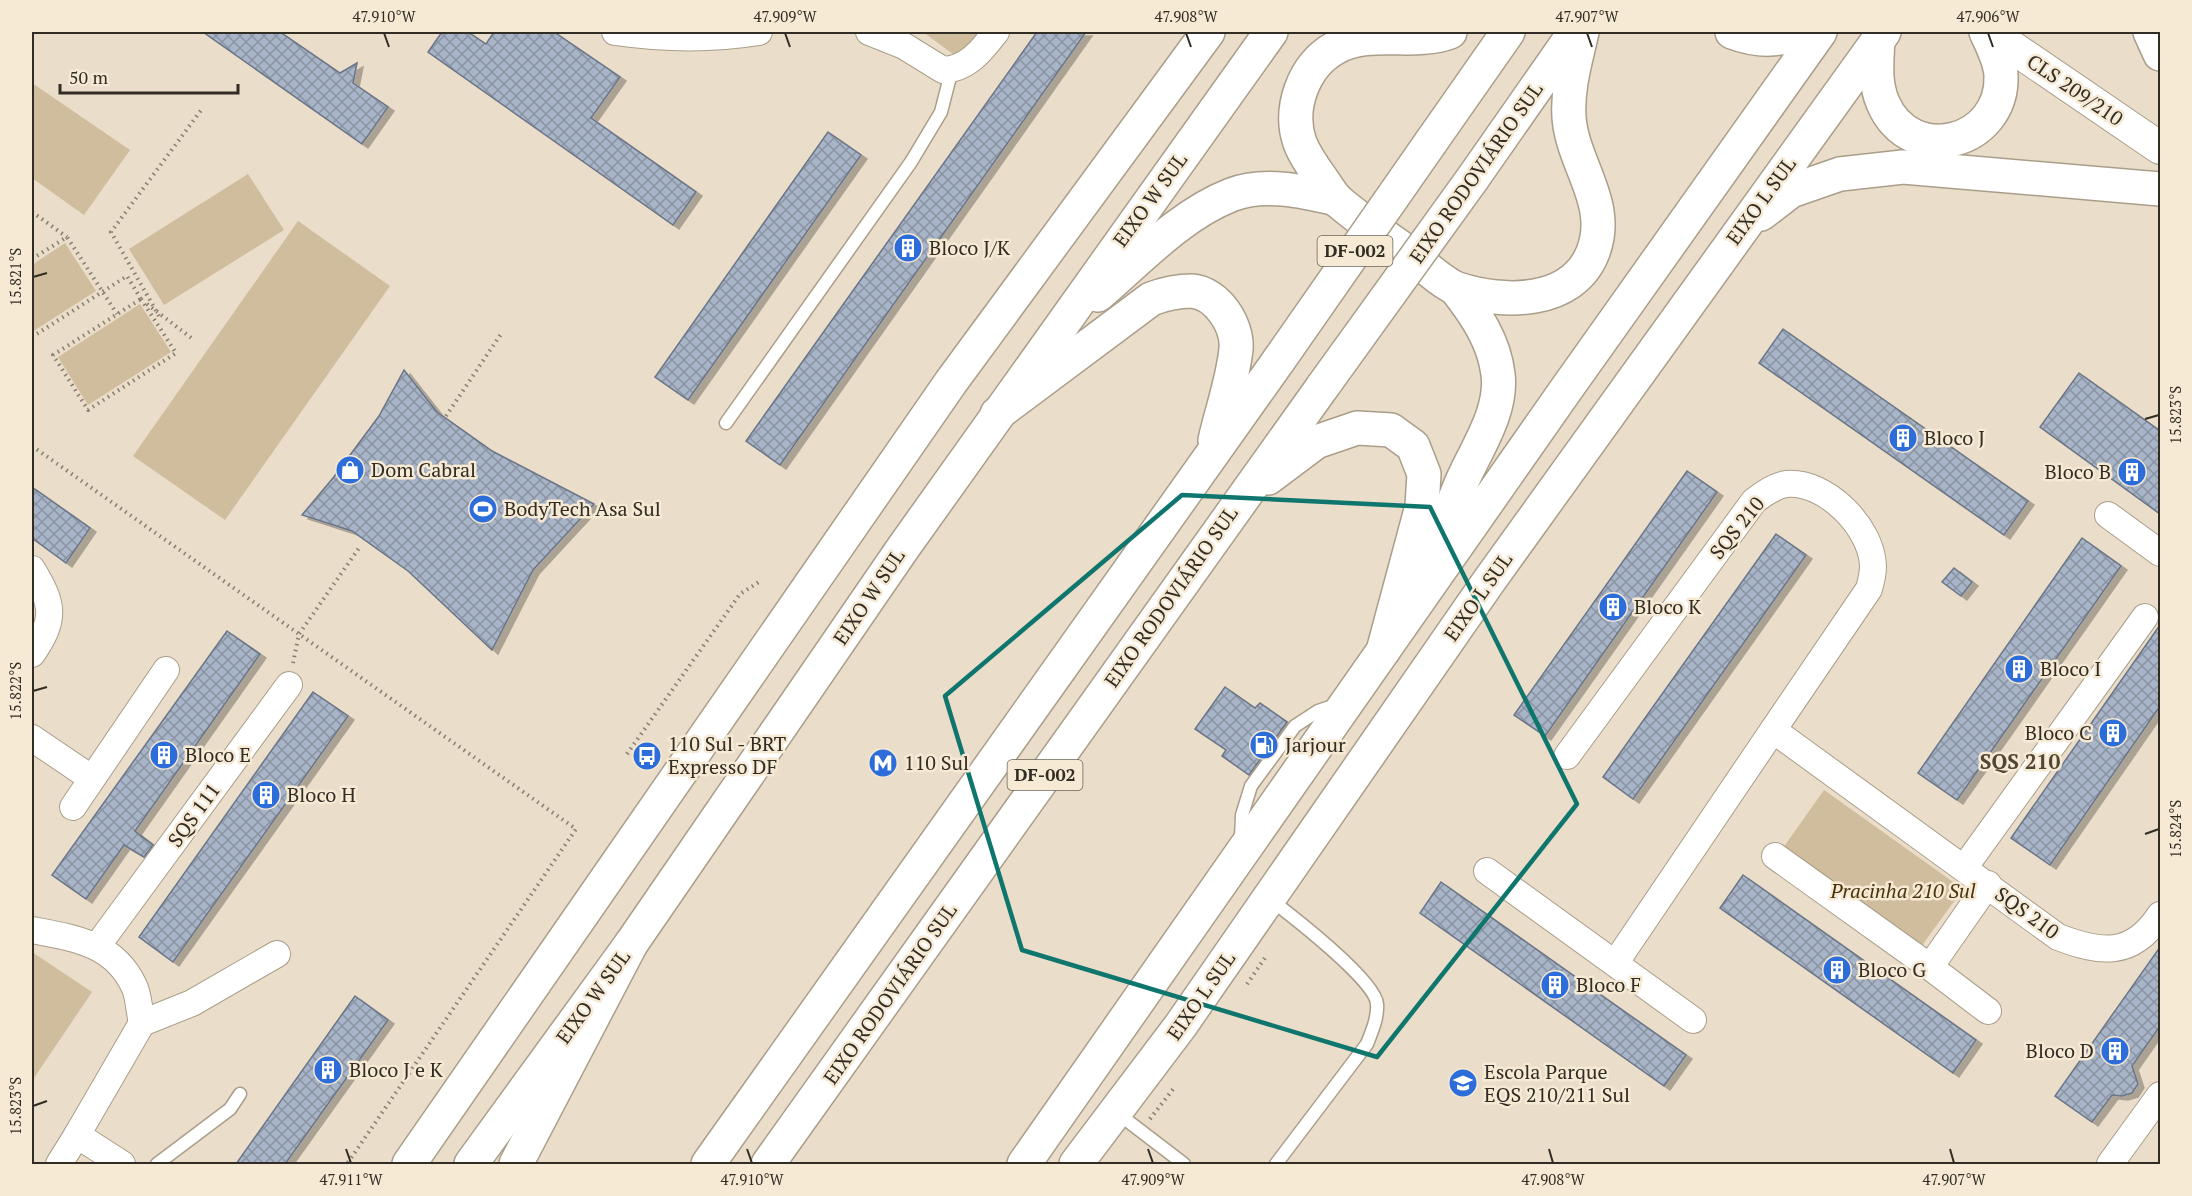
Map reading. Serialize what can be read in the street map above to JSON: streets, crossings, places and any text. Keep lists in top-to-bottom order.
{
  "streets": {
    "main road": [
      "EIXO RODOVIÁRIO SUL",
      "EIXO W SUL",
      "EIXO L SUL",
      "DF-002"
    ],
    "street": ["CLS 209/210", "SQS 210", "SQS 111"]
  },
  "districts": ["SQS 210"],
  "parks": ["Pracinha 210 Sul"],
  "places": {
    "building": [
      "Bloco J/K",
      "Bloco J",
      "Bloco B",
      "Bloco K",
      "Bloco I",
      "Bloco C",
      "Bloco E",
      "Bloco H",
      "Bloco G",
      "Bloco F",
      "Bloco D",
      "Bloco J e K"
    ],
    "shop": ["Dom Cabral"],
    "sports": ["BodyTech Asa Sul"],
    "fuel station": ["Jarjour"],
    "bus stop": ["110 Sul - BRT Expresso DF"],
    "metro station": ["110 Sul"],
    "school or university": ["Escola Parque EQS 210/211 Sul"]
  },
  "scale_bar": "50 m",
  "coordinates": [
    "47.910°W",
    "47.909°W",
    "47.908°W",
    "47.907°W",
    "47.906°W",
    "15.821°S",
    "15.823°S",
    "15.822°S",
    "15.824°S",
    "47.911°W"
  ]
}
